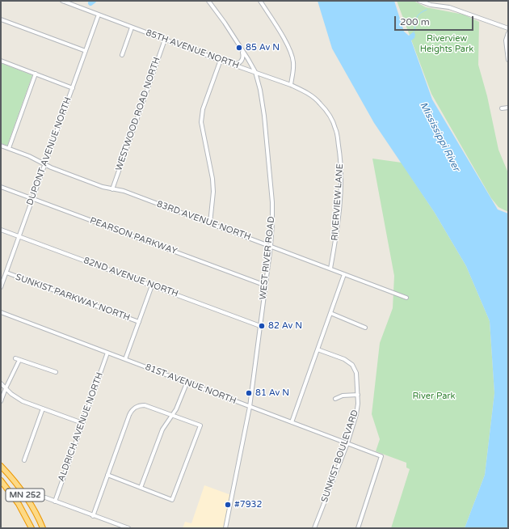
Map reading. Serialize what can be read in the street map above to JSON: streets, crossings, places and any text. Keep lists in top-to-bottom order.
{
  "streets": {
    "highway": ["MN 252"],
    "street": [
      "85TH AVENUE NORTH",
      "WESTWOOD ROAD NORTH",
      "DUPONT AVENUE NORTH",
      "RIVERVIEW LANE",
      "83RD AVENUE NORTH",
      "PEARSON PARKWAY",
      "WEST RIVER ROAD",
      "82ND AVENUE NORTH",
      "SUNKIST PARKWAY NORTH",
      "81ST AVENUE NORTH",
      "ALDRICH AVENUE NORTH",
      "SUNKIST BOULEVARD"
    ]
  },
  "crossings": [
    ["85TH AVENUE NORTH", "WESTWOOD ROAD NORTH"],
    ["85TH AVENUE NORTH", "DUPONT AVENUE NORTH"],
    ["85TH AVENUE NORTH", "RIVERVIEW LANE"],
    ["85TH AVENUE NORTH", "WEST RIVER ROAD"],
    ["WESTWOOD ROAD NORTH", "83RD AVENUE NORTH"],
    ["DUPONT AVENUE NORTH", "83RD AVENUE NORTH"],
    ["DUPONT AVENUE NORTH", "PEARSON PARKWAY"],
    ["DUPONT AVENUE NORTH", "82ND AVENUE NORTH"],
    ["DUPONT AVENUE NORTH", "SUNKIST PARKWAY NORTH"],
    ["RIVERVIEW LANE", "83RD AVENUE NORTH"],
    ["83RD AVENUE NORTH", "WEST RIVER ROAD"],
    ["PEARSON PARKWAY", "WEST RIVER ROAD"],
    ["WEST RIVER ROAD", "82ND AVENUE NORTH"],
    ["WEST RIVER ROAD", "81ST AVENUE NORTH"],
    ["81ST AVENUE NORTH", "ALDRICH AVENUE NORTH"],
    ["81ST AVENUE NORTH", "SUNKIST BOULEVARD"]
  ],
  "water": ["Mississippi River"],
  "parks": ["Riverview Heights Park", "River Park"],
  "places": [
    "85 Av N",
    "82 Av N",
    "81 Av N",
    "#7932"
  ],
  "scale_bar": "200 m"
}
